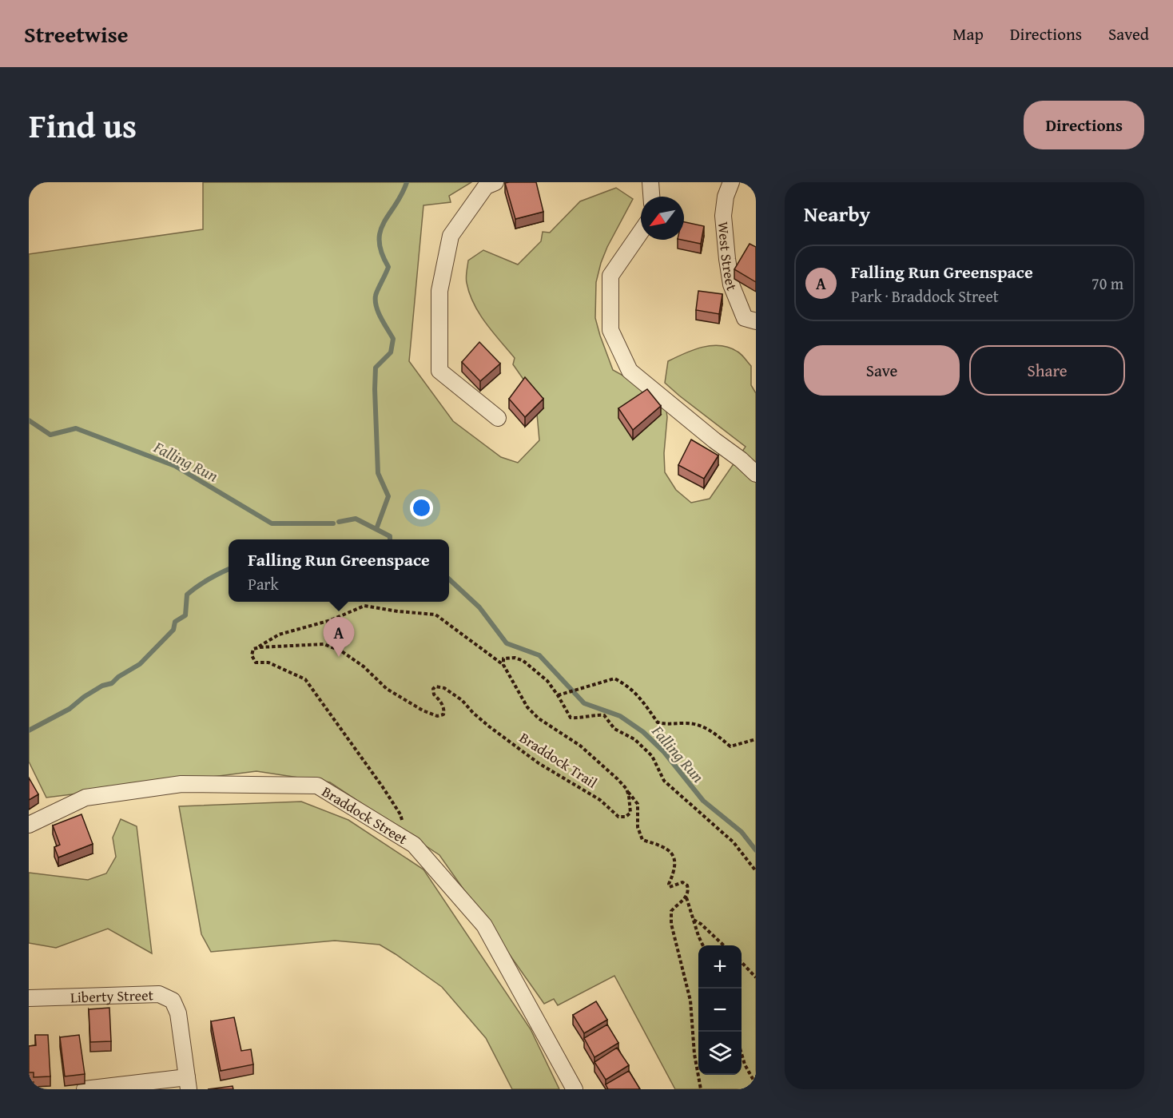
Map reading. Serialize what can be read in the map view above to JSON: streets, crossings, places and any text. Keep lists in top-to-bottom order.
{
  "streets": {
    "street": ["West Street", "Braddock Street", "Liberty Street"],
    "path": ["Braddock Trail"]
  },
  "water": ["Falling Run"],
  "north": "bottom left",
  "page": {
    "header": "Streetwise",
    "nav": ["Map", "Directions", "Saved"],
    "title": "Find us",
    "buttons": [
      "Directions",
      ["Save", "Share"]
    ],
    "heading": "Nearby",
    "list": [
      {
        "mark": "A",
        "name": "Falling Run Greenspace",
        "note": "Park · Braddock Street",
        "value": "70 m"
      }
    ],
    "popup": ["Falling Run Greenspace", "Park"],
    "pins": "A",
    "map_buttons": ["+", "−"]
  }
}
